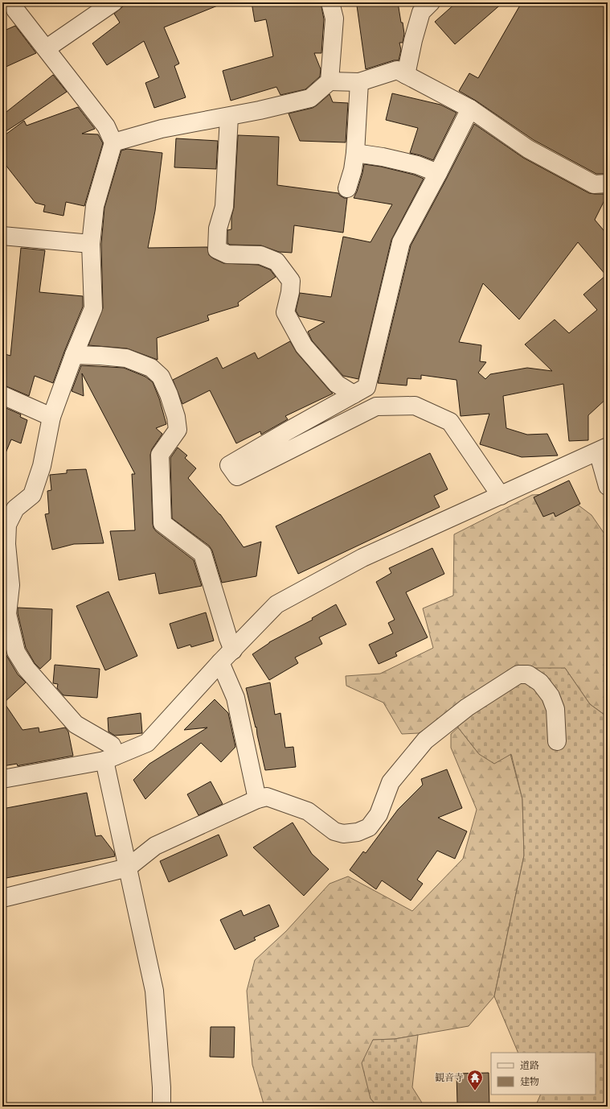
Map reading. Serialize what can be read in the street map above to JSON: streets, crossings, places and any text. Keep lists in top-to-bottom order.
{
  "places": {
    "temple": ["観音寺"]
  },
  "legend": ["道路", "建物"]
}
